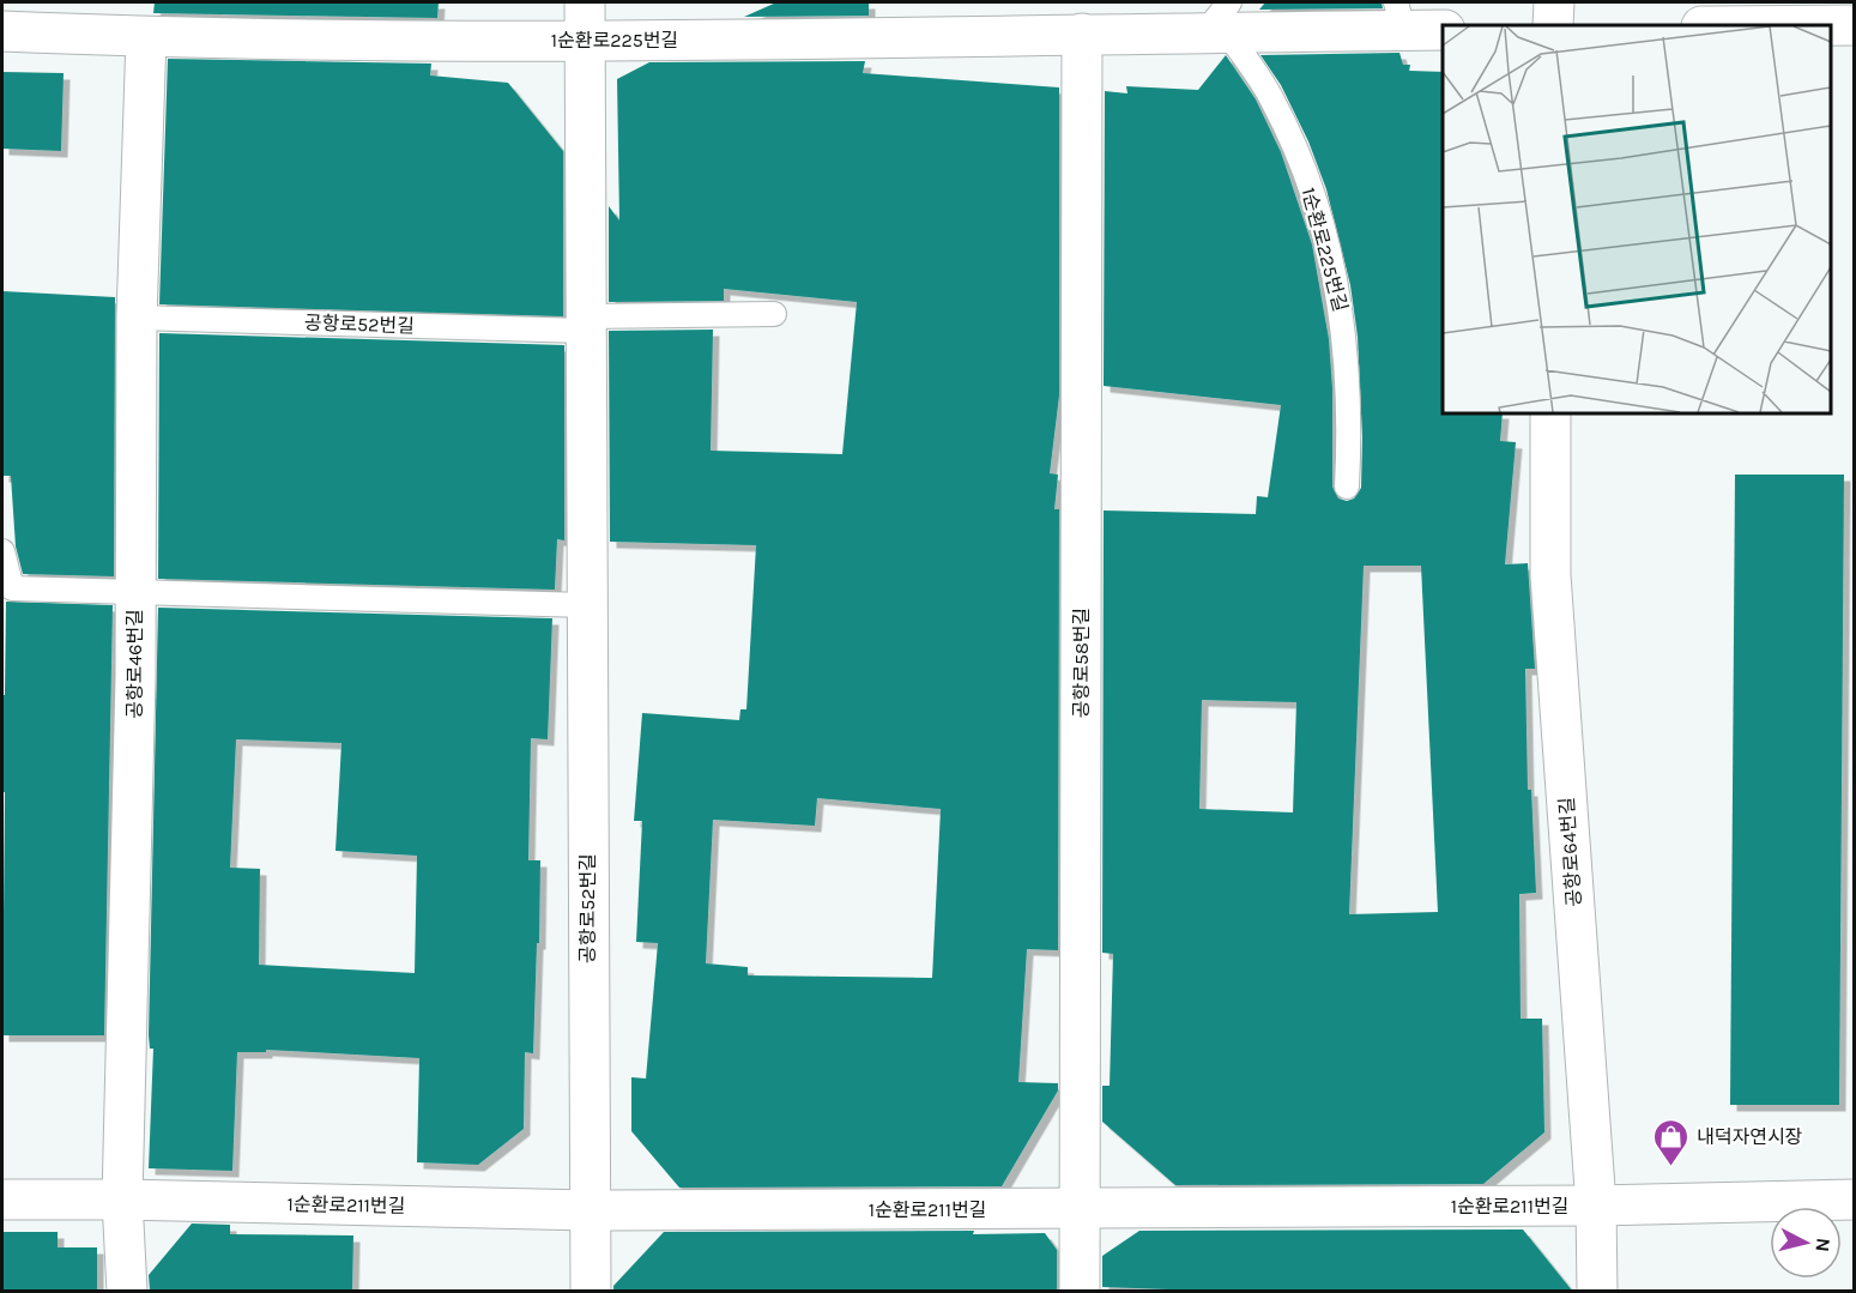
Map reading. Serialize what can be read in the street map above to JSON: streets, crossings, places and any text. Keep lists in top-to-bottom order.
{
  "streets": {
    "street": [
      "1순환로225번길",
      "공항로52번길",
      "공항로58번길",
      "공항로46번길",
      "공항로64번길",
      "1순환로211번길"
    ]
  },
  "crossings": [
    ["1순환로225번길", "공항로52번길"],
    ["1순환로225번길", "공항로58번길"],
    ["1순환로225번길", "공항로46번길"],
    ["공항로52번길", "공항로46번길"],
    ["공항로52번길", "1순환로211번길"],
    ["공항로58번길", "1순환로211번길"],
    ["공항로46번길", "1순환로211번길"],
    ["공항로64번길", "1순환로211번길"]
  ],
  "places": {
    "shop": ["내덕자연시장"]
  },
  "north": "right"
}
